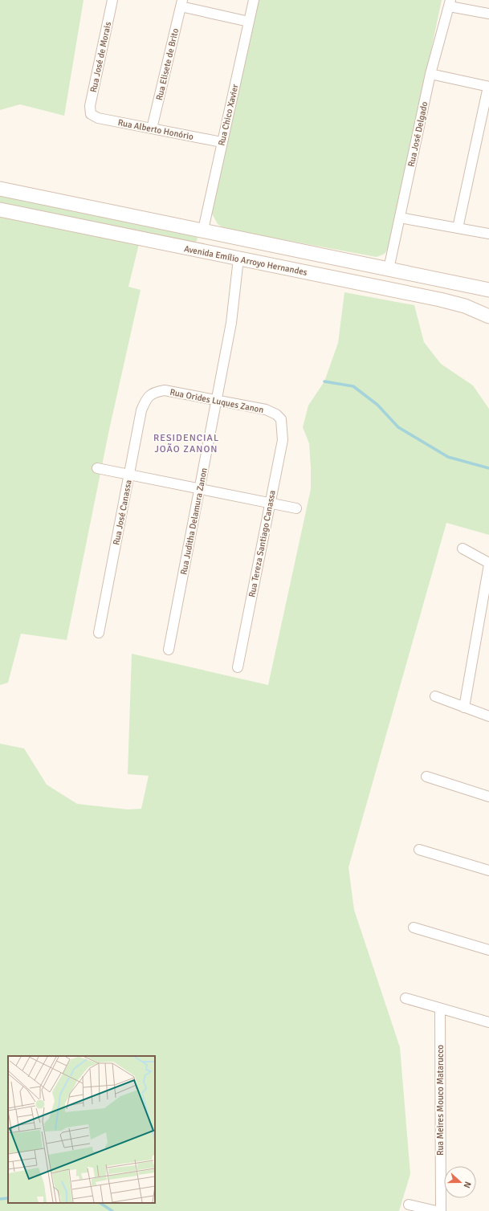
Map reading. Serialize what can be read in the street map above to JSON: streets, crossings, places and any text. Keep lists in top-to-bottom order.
{
  "streets": {
    "main road": ["Avenida Emílio Arroyo Hernandes"],
    "street": [
      "Rua José de Morais",
      "Rua Elisete de Brito",
      "Rua Chico Xavier",
      "Rua Alberto Honório",
      "Rua José Delgado",
      "Rua Orides Luques Zanon",
      "Rua José Canassa",
      "Rua Juditha Delamura Zanon",
      "Rua Tereza Santiago Canassa",
      "Rua Meires Mouco Matarucco"
    ]
  },
  "crossings": [
    ["Rua José de Morais", "Rua Alberto Honório"],
    ["Rua Elisete de Brito", "Rua Alberto Honório"],
    ["Rua Chico Xavier", "Rua Alberto Honório"],
    ["Avenida Emílio Arroyo Hernandes", "Rua Juditha Delamura Zanon"],
    ["Rua Orides Luques Zanon", "Rua José Canassa"],
    ["Rua Orides Luques Zanon", "Rua Juditha Delamura Zanon"],
    ["Rua Orides Luques Zanon", "Rua Tereza Santiago Canassa"]
  ],
  "districts": ["RESIDENCIAL JOÃO ZANON"],
  "north": "right"
}
